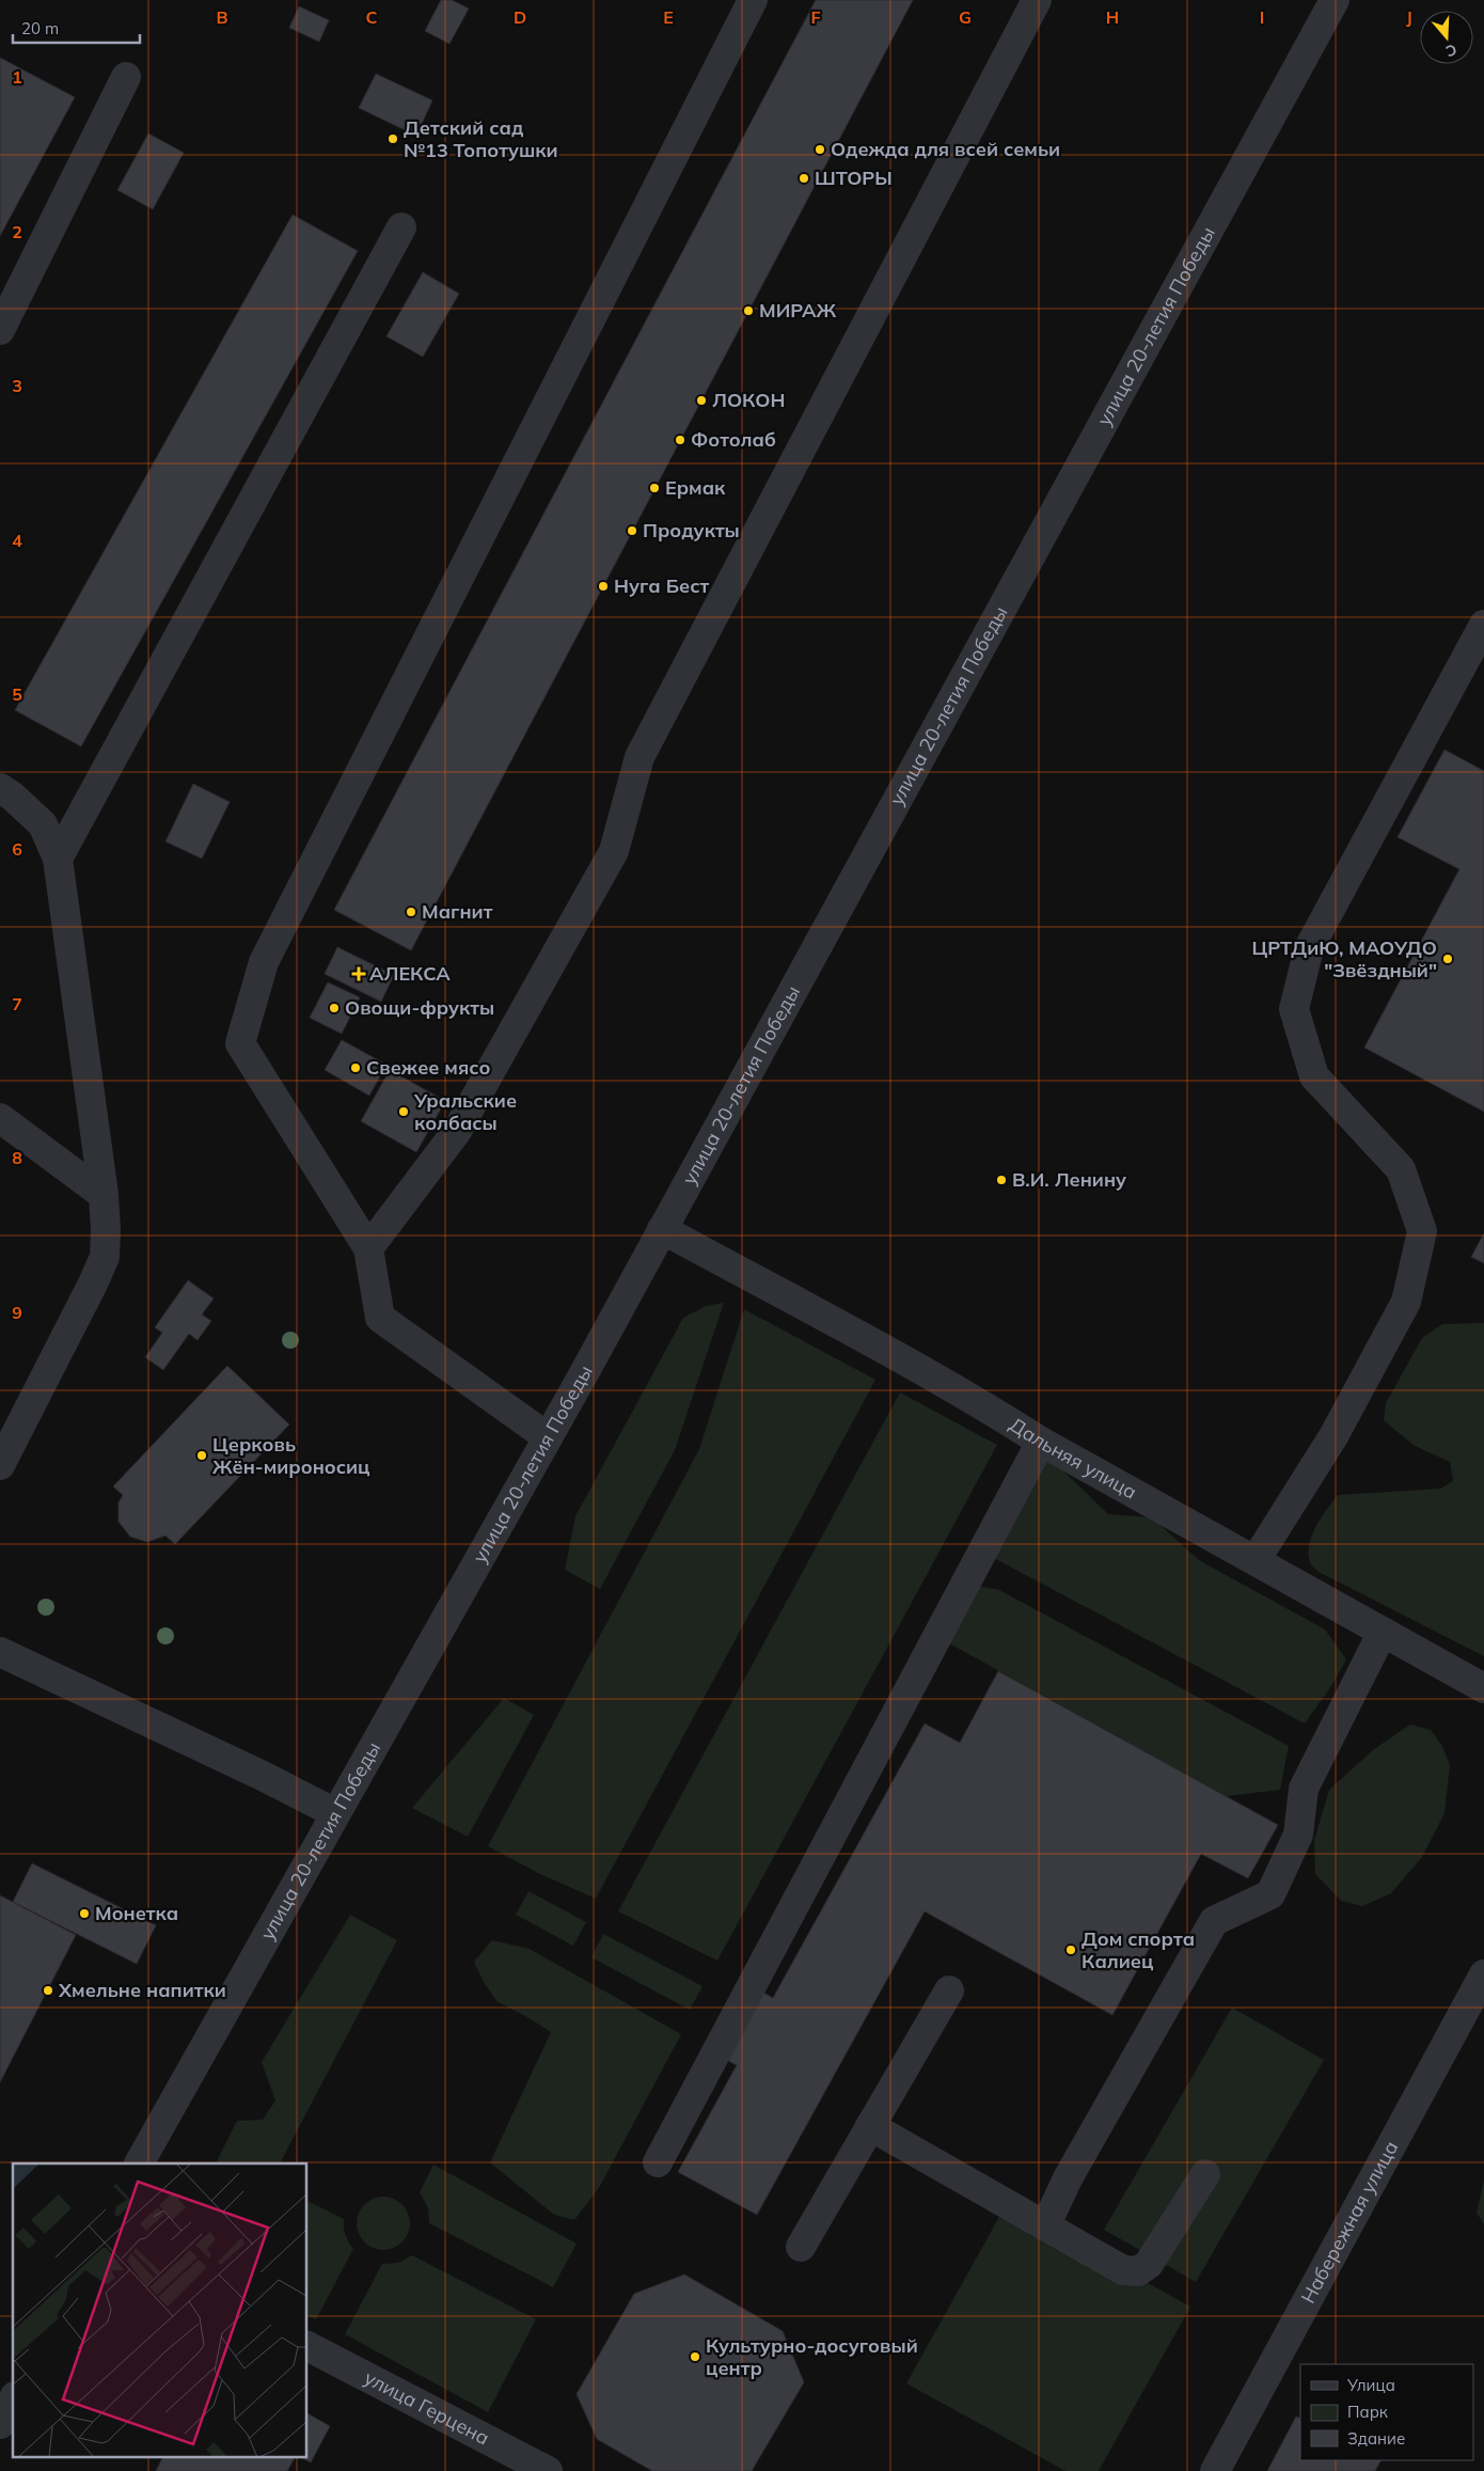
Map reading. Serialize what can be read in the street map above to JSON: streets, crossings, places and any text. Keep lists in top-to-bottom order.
{
  "streets": {
    "street": [
      "улица 20-летия Победы",
      "Дальняя улица",
      "Набережная улица",
      "улица Герцена"
    ]
  },
  "crossings": [
    ["улица 20-летия Победы", "Дальняя улица"]
  ],
  "places": {
    "other": [
      "Детский сад №13 Топотушки",
      "Одежда для всей семьи",
      "ШТОРЫ",
      "МИРАЖ",
      "ЛОКОН",
      "Фотолаб",
      "Ермак",
      "Продукты",
      "Нуга Бест",
      "Магнит",
      "ЦРТДиЮ, МАОУДО \"Звёздный\"",
      "Овощи-фрукты",
      "Свежее мясо",
      "Уральские колбасы",
      "В.И. Ленину",
      "Церковь Жён-мироносиц",
      "Монетка",
      "Дом спорта Калиец",
      "Хмельне напитки",
      "Культурно-досуговый центр"
    ],
    "health": ["АЛЕКСА"]
  },
  "legend": ["Улица", "Парк", "Здание"],
  "scale_bar": "20 m",
  "north": "bottom",
  "grid": {
    "columns": [
      "B",
      "C",
      "D",
      "E",
      "F",
      "G",
      "H",
      "I",
      "J"
    ],
    "rows": [
      "1",
      "2",
      "3",
      "4",
      "5",
      "6",
      "7",
      "8",
      "9"
    ]
  }
}
